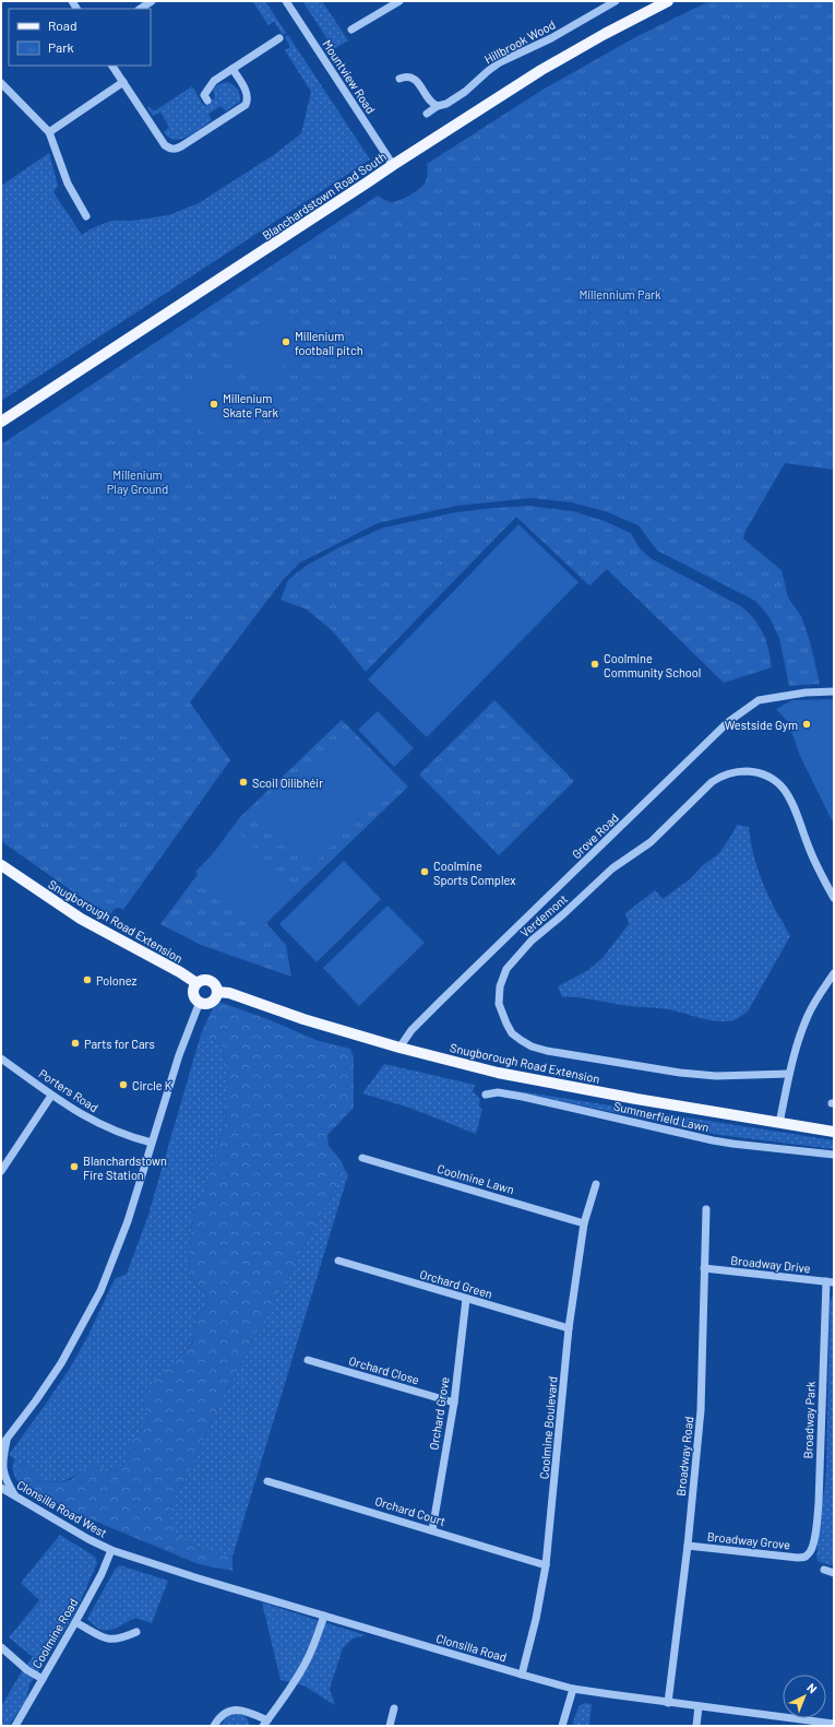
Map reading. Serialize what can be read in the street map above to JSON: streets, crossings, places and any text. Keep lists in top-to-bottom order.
{
  "streets": {
    "main road": ["Blanchardstown Road South", "Snugborough Road Extension"],
    "street": [
      "Hillbrook Wood",
      "Mountview Road",
      "Grove Road",
      "Verdemont",
      "Porters Road",
      "Summerfield Lawn",
      "Coolmine Lawn",
      "Broadway Drive",
      "Orchard Green",
      "Orchard Close",
      "Orchard Grove",
      "Broadway Park",
      "Coolmine Boulevard",
      "Broadway Road",
      "Clonsilla Road West",
      "Orchard Court",
      "Broadway Grove",
      "Coolmine Road",
      "Clonsilla Road"
    ]
  },
  "crossings": [
    ["Mountview Road", "Blanchardstown Road South"],
    ["Grove Road", "Snugborough Road Extension"],
    ["Coolmine Lawn", "Coolmine Boulevard"],
    ["Broadway Drive", "Broadway Park"],
    ["Broadway Drive", "Broadway Road"],
    ["Orchard Green", "Orchard Grove"],
    ["Orchard Green", "Coolmine Boulevard"],
    ["Orchard Close", "Orchard Grove"],
    ["Orchard Grove", "Orchard Court"],
    ["Broadway Park", "Broadway Grove"],
    ["Coolmine Boulevard", "Orchard Court"],
    ["Coolmine Boulevard", "Clonsilla Road"],
    ["Broadway Road", "Broadway Grove"],
    ["Broadway Road", "Clonsilla Road"],
    ["Clonsilla Road West", "Coolmine Road"],
    ["Clonsilla Road West", "Clonsilla Road"],
    ["Coolmine Road", "Clonsilla Road"]
  ],
  "parks": ["Millennium Park", "Millenium Play Ground"],
  "places": [
    "Millenium football pitch",
    "Millenium Skate Park",
    "Coolmine Community School",
    "Westside Gym",
    "Scoil Oilibhéir",
    "Coolmine Sports Complex",
    "Polonez",
    "Parts for Cars",
    "Circle K",
    "Blanchardstown Fire Station"
  ],
  "legend": ["Road", "Park"],
  "north": "top right"
}
